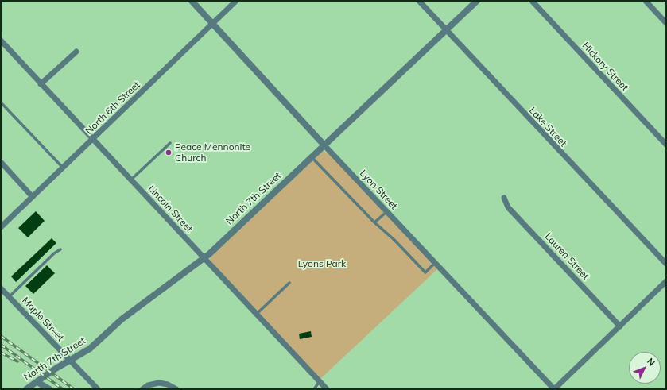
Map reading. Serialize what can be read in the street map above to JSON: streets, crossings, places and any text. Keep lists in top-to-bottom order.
{
  "streets": {
    "street": [
      "Hickory Street",
      "North 6th Street",
      "Lake Street",
      "Lyon Street",
      "North 7th Street",
      "Lincoln Street",
      "Lauren Street",
      "Maple Street"
    ]
  },
  "crossings": [
    ["North 6th Street", "Lyon Street"],
    ["North 6th Street", "Lincoln Street"],
    ["Lake Street", "North 7th Street"],
    ["Lyon Street", "North 7th Street"],
    ["North 7th Street", "Lincoln Street"],
    ["North 7th Street", "Maple Street"]
  ],
  "parks": ["Lyons Park"],
  "places": ["Peace Mennonite Church"],
  "north": "top right"
}
